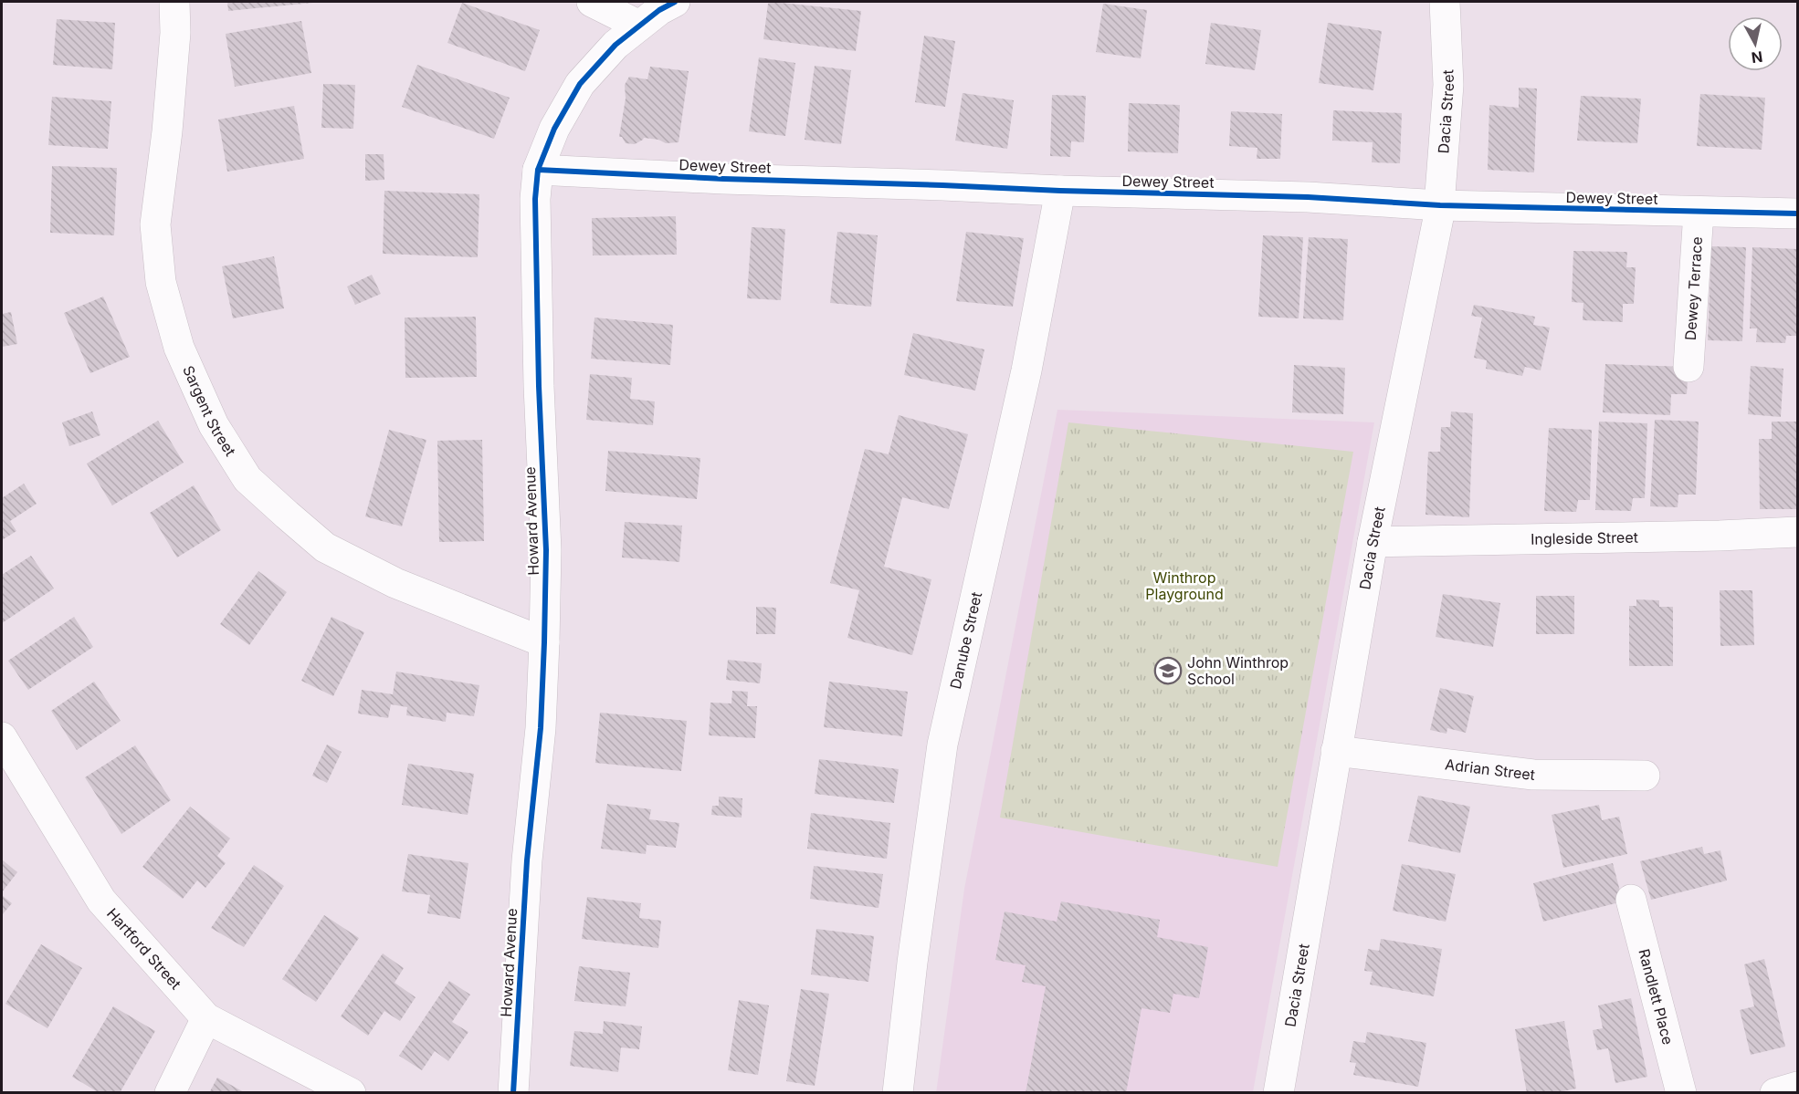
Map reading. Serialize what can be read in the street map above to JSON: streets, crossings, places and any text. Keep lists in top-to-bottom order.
{
  "streets": {
    "street": [
      "Dacia Street",
      "Dewey Street",
      "Dewey Terrace",
      "Sargent Street",
      "Howard Avenue",
      "Ingleside Street",
      "Danube Street",
      "Adrian Street",
      "Hartford Street",
      "Randlett Place"
    ]
  },
  "crossings": [
    ["Dacia Street", "Dewey Street"],
    ["Dacia Street", "Ingleside Street"],
    ["Dacia Street", "Adrian Street"],
    ["Dewey Street", "Dewey Terrace"],
    ["Dewey Street", "Howard Avenue"],
    ["Dewey Street", "Danube Street"],
    ["Sargent Street", "Howard Avenue"]
  ],
  "parks": ["Winthrop Playground"],
  "places": {
    "school or university": ["John Winthrop School"]
  },
  "north": "bottom"
}
